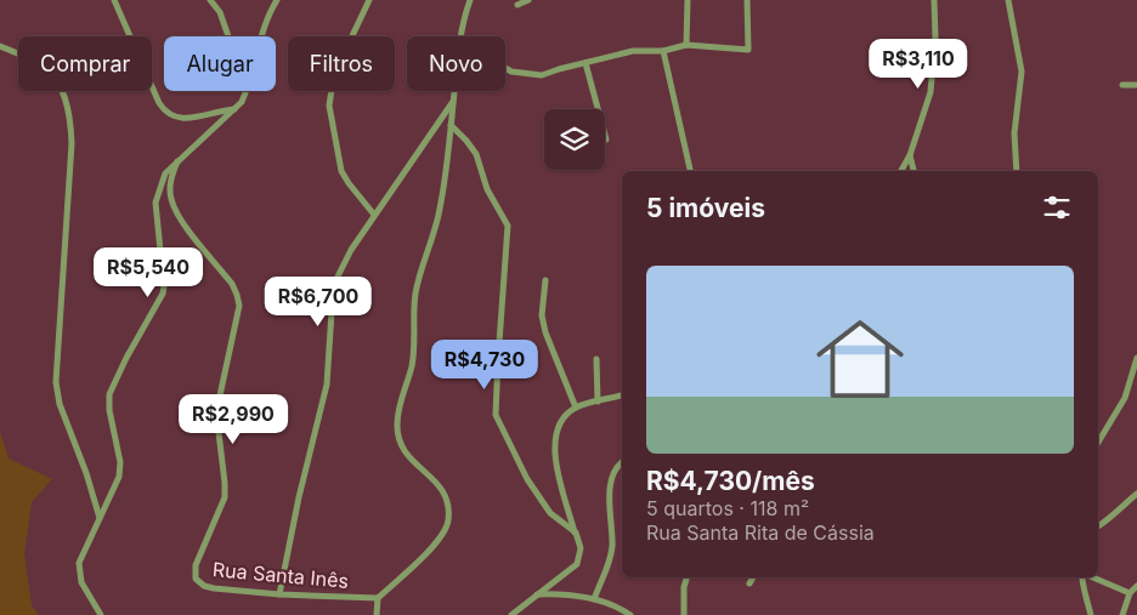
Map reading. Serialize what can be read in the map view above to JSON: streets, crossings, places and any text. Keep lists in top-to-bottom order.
{
  "streets": {
    "street": ["Rua Santa Inês"]
  },
  "page": {
    "chip": [
      "Comprar",
      "Alugar",
      "Filtros",
      "Novo"
    ],
    "price": [
      "R$3,110",
      "R$5,540",
      "R$6,700",
      "R$4,730",
      "R$2,990"
    ],
    "heading": "5 imóveis",
    "list": [
      {
        "name": "R$4,730/mês",
        "note": "5 quartos · 118 m² · Rua Santa Rita de Cássia"
      }
    ]
  }
}
